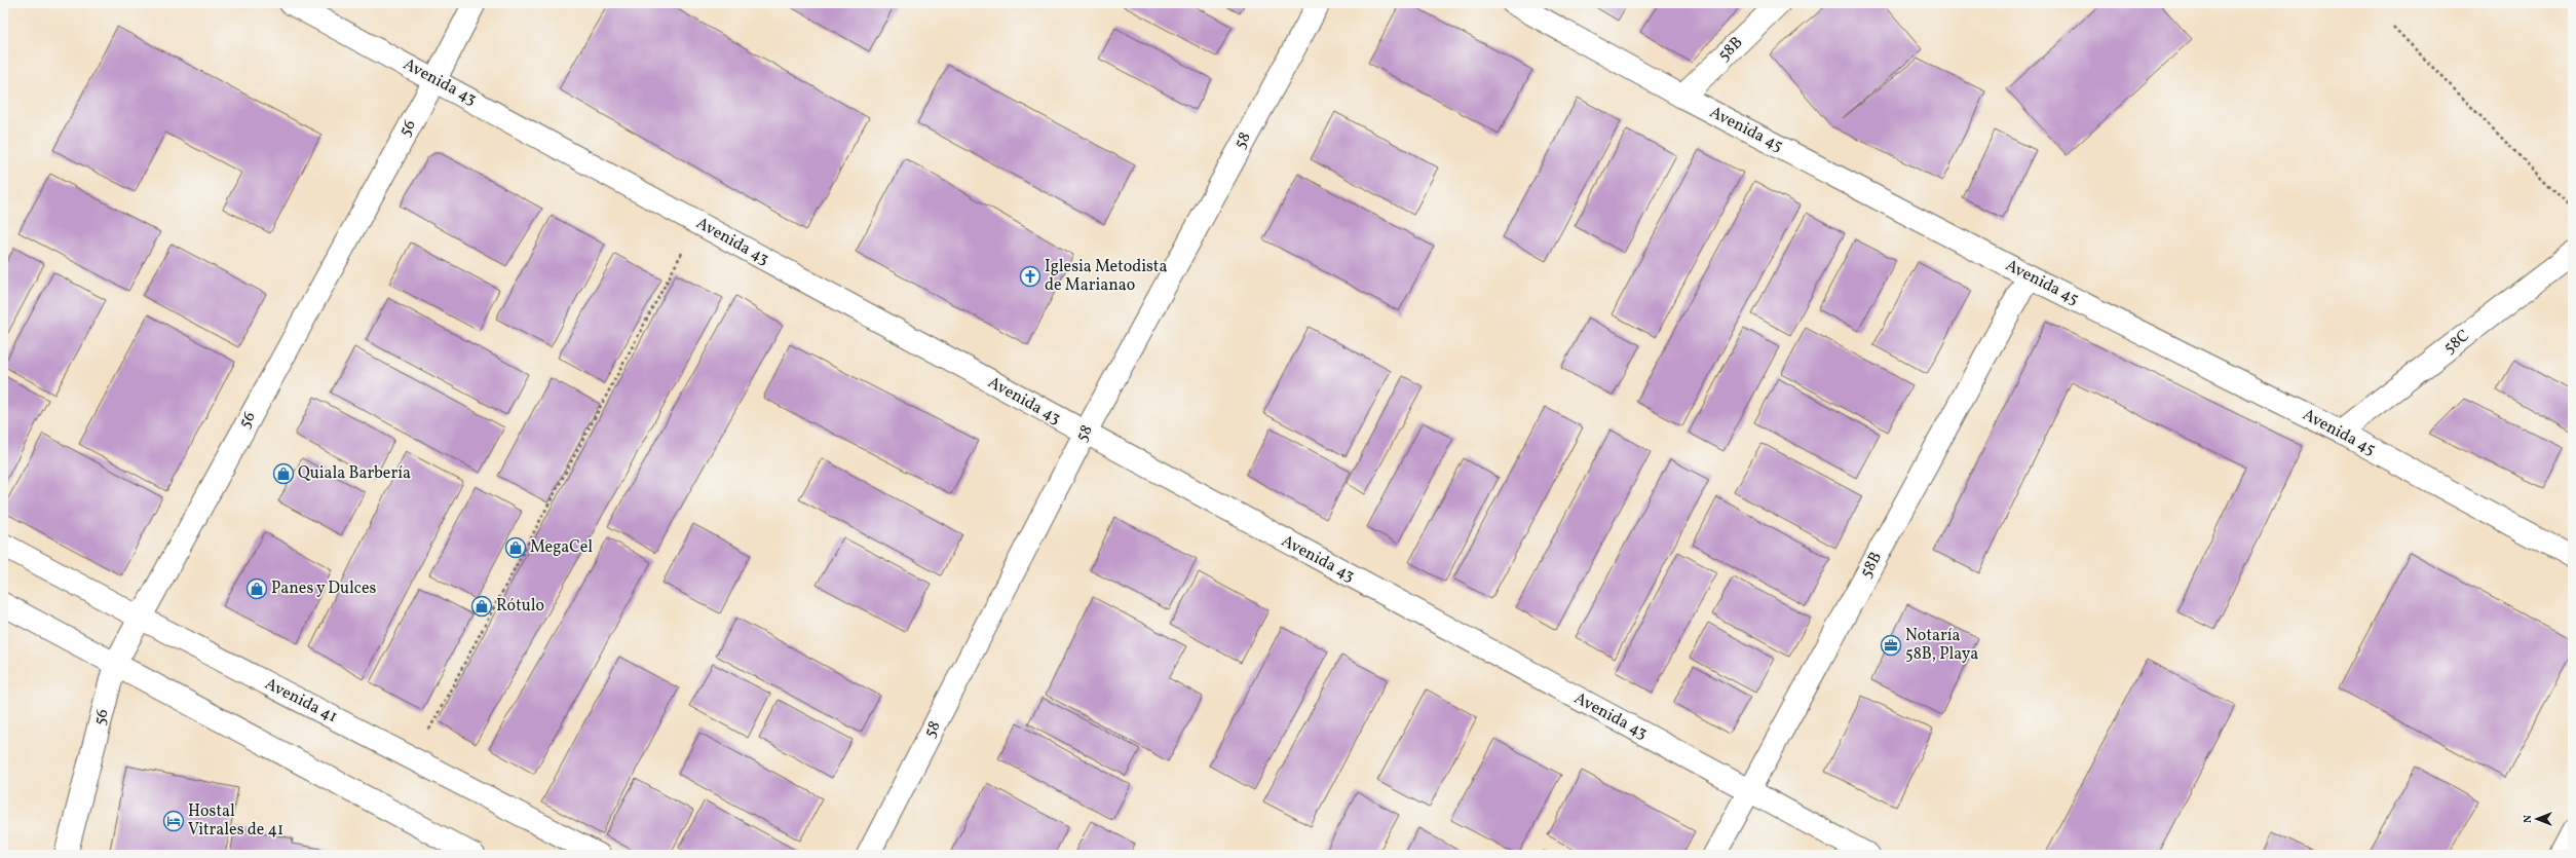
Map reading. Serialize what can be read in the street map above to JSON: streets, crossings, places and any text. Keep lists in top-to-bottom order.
{
  "streets": {
    "street": [
      "58B",
      "Avenida 43",
      "56",
      "Avenida 45",
      "58",
      "58C",
      "Avenida 41"
    ]
  },
  "crossings": [
    ["58B", "Avenida 43"],
    ["58B", "Avenida 45"],
    ["Avenida 43", "56"],
    ["Avenida 43", "58"],
    ["56", "Avenida 41"],
    ["Avenida 45", "58C"]
  ],
  "places": {
    "church": ["Iglesia Metodista de Marianao"],
    "shop": [
      "Quiala Barbería",
      "MegaCel",
      "Panes y Dulces",
      "Rótulo"
    ],
    "office": ["Notaría 58B, Playa"],
    "hotel": ["Hostal Vitrales de 41"]
  },
  "north": "left"
}
